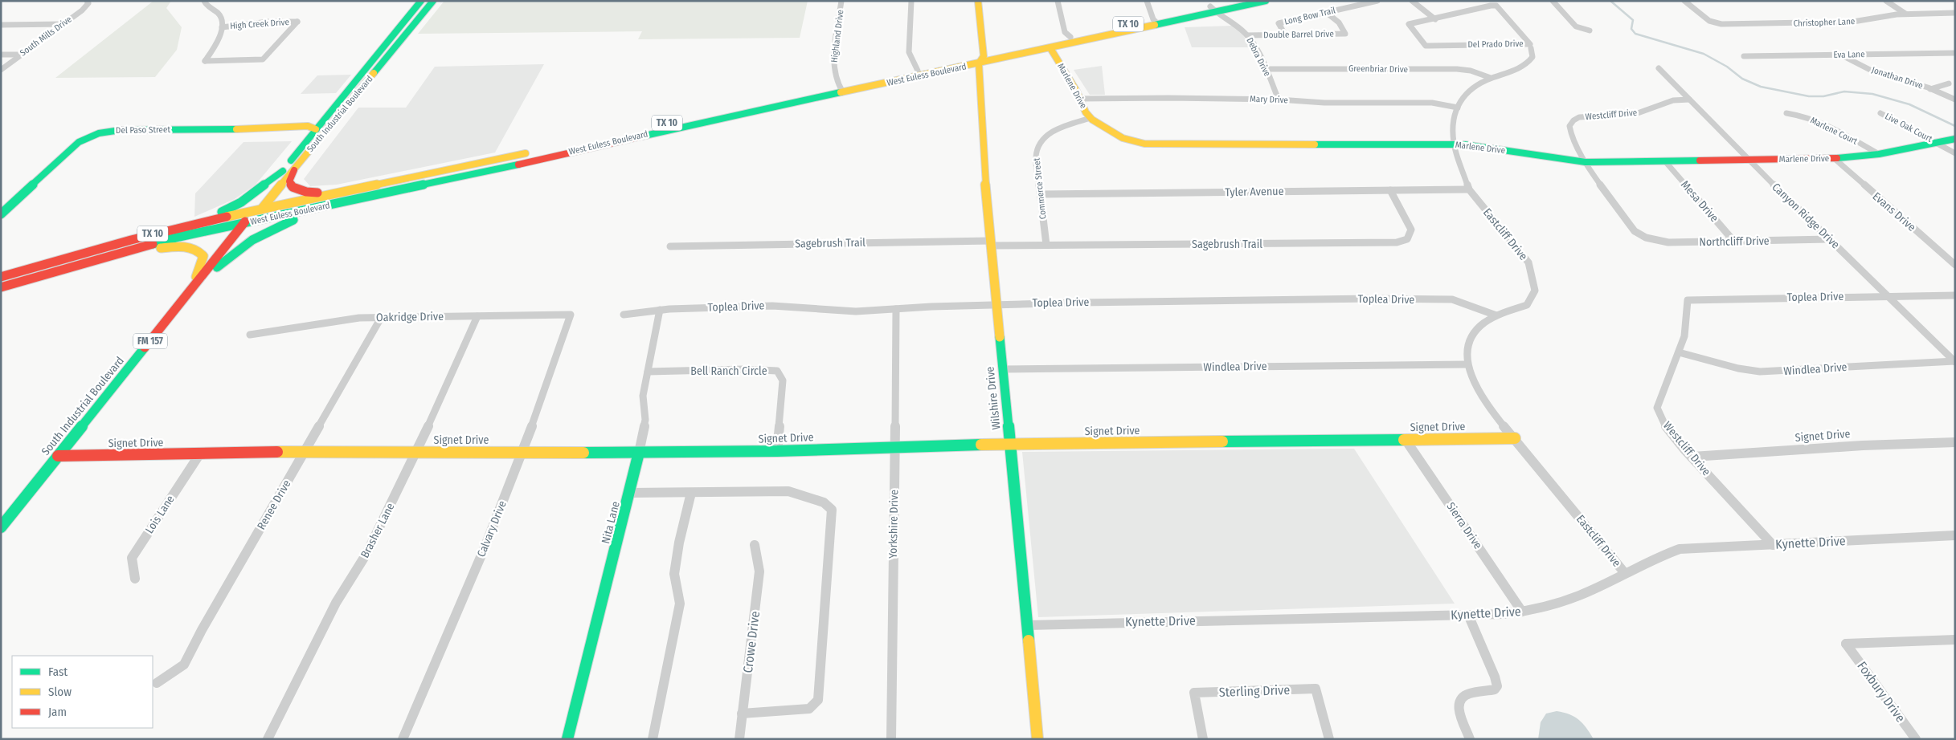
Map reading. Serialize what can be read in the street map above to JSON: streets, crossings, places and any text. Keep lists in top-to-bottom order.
{
  "streets": {
    "main road": [
      "TX 10",
      "West Euless Boulevard",
      "Marlene Drive",
      "South Industrial Boulevard",
      "Del Paso Street",
      "FM 157",
      "Wilshire Drive",
      "Signet Drive",
      "Nita Lane"
    ],
    "street": [
      "Long Bow Trail",
      "Christopher Lane",
      "High Creek Drive",
      "Double Barrel Drive",
      "South Mills Drive",
      "Highland Drive",
      "Del Prado Drive",
      "Eva Lane",
      "Debra Drive",
      "Greenbriar Drive",
      "Jonathan Drive",
      "Mary Drive",
      "Westcliff Drive",
      "Live Oak Court",
      "Marlene Court",
      "Commerce Street",
      "Tyler Avenue",
      "Mesa Drive",
      "Evans Drive",
      "Canyon Ridge Drive",
      "Eastcliff Drive",
      "Northcliff Drive",
      "Sagebrush Trail",
      "Toplea Drive",
      "Oakridge Drive",
      "Windlea Drive",
      "Bell Ranch Circle",
      "Renee Drive",
      "Lois Lane",
      "Yorkshire Drive",
      "Sierra Drive",
      "Calvary Drive",
      "Brasher Lane",
      "Kynette Drive",
      "Crowe Drive",
      "Sterling Drive",
      "Foxbury Drive"
    ]
  },
  "crossings": [
    ["Long Bow Trail", "Double Barrel Drive"],
    ["Double Barrel Drive", "Debra Drive"],
    ["Highland Drive", "West Euless Boulevard"],
    ["Eva Lane", "Jonathan Drive"],
    ["Debra Drive", "Greenbriar Drive"],
    ["Debra Drive", "West Euless Boulevard"],
    ["Debra Drive", "Mary Drive"],
    ["Greenbriar Drive", "Eastcliff Drive"],
    ["West Euless Boulevard", "Marlene Drive"],
    ["West Euless Boulevard", "South Industrial Boulevard"],
    ["West Euless Boulevard", "Wilshire Drive"],
    ["Marlene Drive", "Mary Drive"],
    ["Marlene Drive", "Westcliff Drive"],
    ["Marlene Drive", "Live Oak Court"],
    ["Marlene Drive", "Marlene Court"],
    ["Marlene Drive", "Commerce Street"],
    ["Marlene Drive", "Mesa Drive"],
    ["Marlene Drive", "Evans Drive"],
    ["Marlene Drive", "Canyon Ridge Drive"],
    ["Marlene Drive", "Eastcliff Drive"],
    ["Mary Drive", "Eastcliff Drive"],
    ["South Industrial Boulevard", "Del Paso Street"],
    ["South Industrial Boulevard", "Signet Drive"],
    ["Westcliff Drive", "Canyon Ridge Drive"],
    ["Westcliff Drive", "Northcliff Drive"],
    ["Westcliff Drive", "Toplea Drive"],
    ["Westcliff Drive", "Windlea Drive"],
    ["Westcliff Drive", "Signet Drive"],
    ["Westcliff Drive", "Kynette Drive"],
    ["Commerce Street", "Tyler Avenue"],
    ["Commerce Street", "Sagebrush Trail"],
    ["Tyler Avenue", "Eastcliff Drive"],
    ["Tyler Avenue", "Sagebrush Trail"],
    ["Mesa Drive", "Northcliff Drive"],
    ["Canyon Ridge Drive", "Northcliff Drive"],
    ["Canyon Ridge Drive", "Toplea Drive"],
    ["Canyon Ridge Drive", "Windlea Drive"],
    ["Eastcliff Drive", "Toplea Drive"],
    ["Eastcliff Drive", "Windlea Drive"],
    ["Eastcliff Drive", "Signet Drive"],
    ["Eastcliff Drive", "Kynette Drive"],
    ["Sagebrush Trail", "Wilshire Drive"],
    ["Toplea Drive", "Wilshire Drive"],
    ["Toplea Drive", "Nita Lane"],
    ["Toplea Drive", "Yorkshire Drive"],
    ["Oakridge Drive", "Renee Drive"],
    ["Oakridge Drive", "Calvary Drive"],
    ["Oakridge Drive", "Brasher Lane"],
    ["Windlea Drive", "Wilshire Drive"],
    ["Bell Ranch Circle", "Signet Drive"],
    ["Bell Ranch Circle", "Nita Lane"],
    ["Wilshire Drive", "Signet Drive"],
    ["Wilshire Drive", "Kynette Drive"],
    ["Signet Drive", "Renee Drive"],
    ["Signet Drive", "Lois Lane"],
    ["Signet Drive", "Nita Lane"],
    ["Signet Drive", "Yorkshire Drive"],
    ["Signet Drive", "Sierra Drive"],
    ["Signet Drive", "Calvary Drive"],
    ["Signet Drive", "Brasher Lane"],
    ["Sierra Drive", "Kynette Drive"]
  ],
  "legend": ["Fast", "Slow", "Jam"]
}
